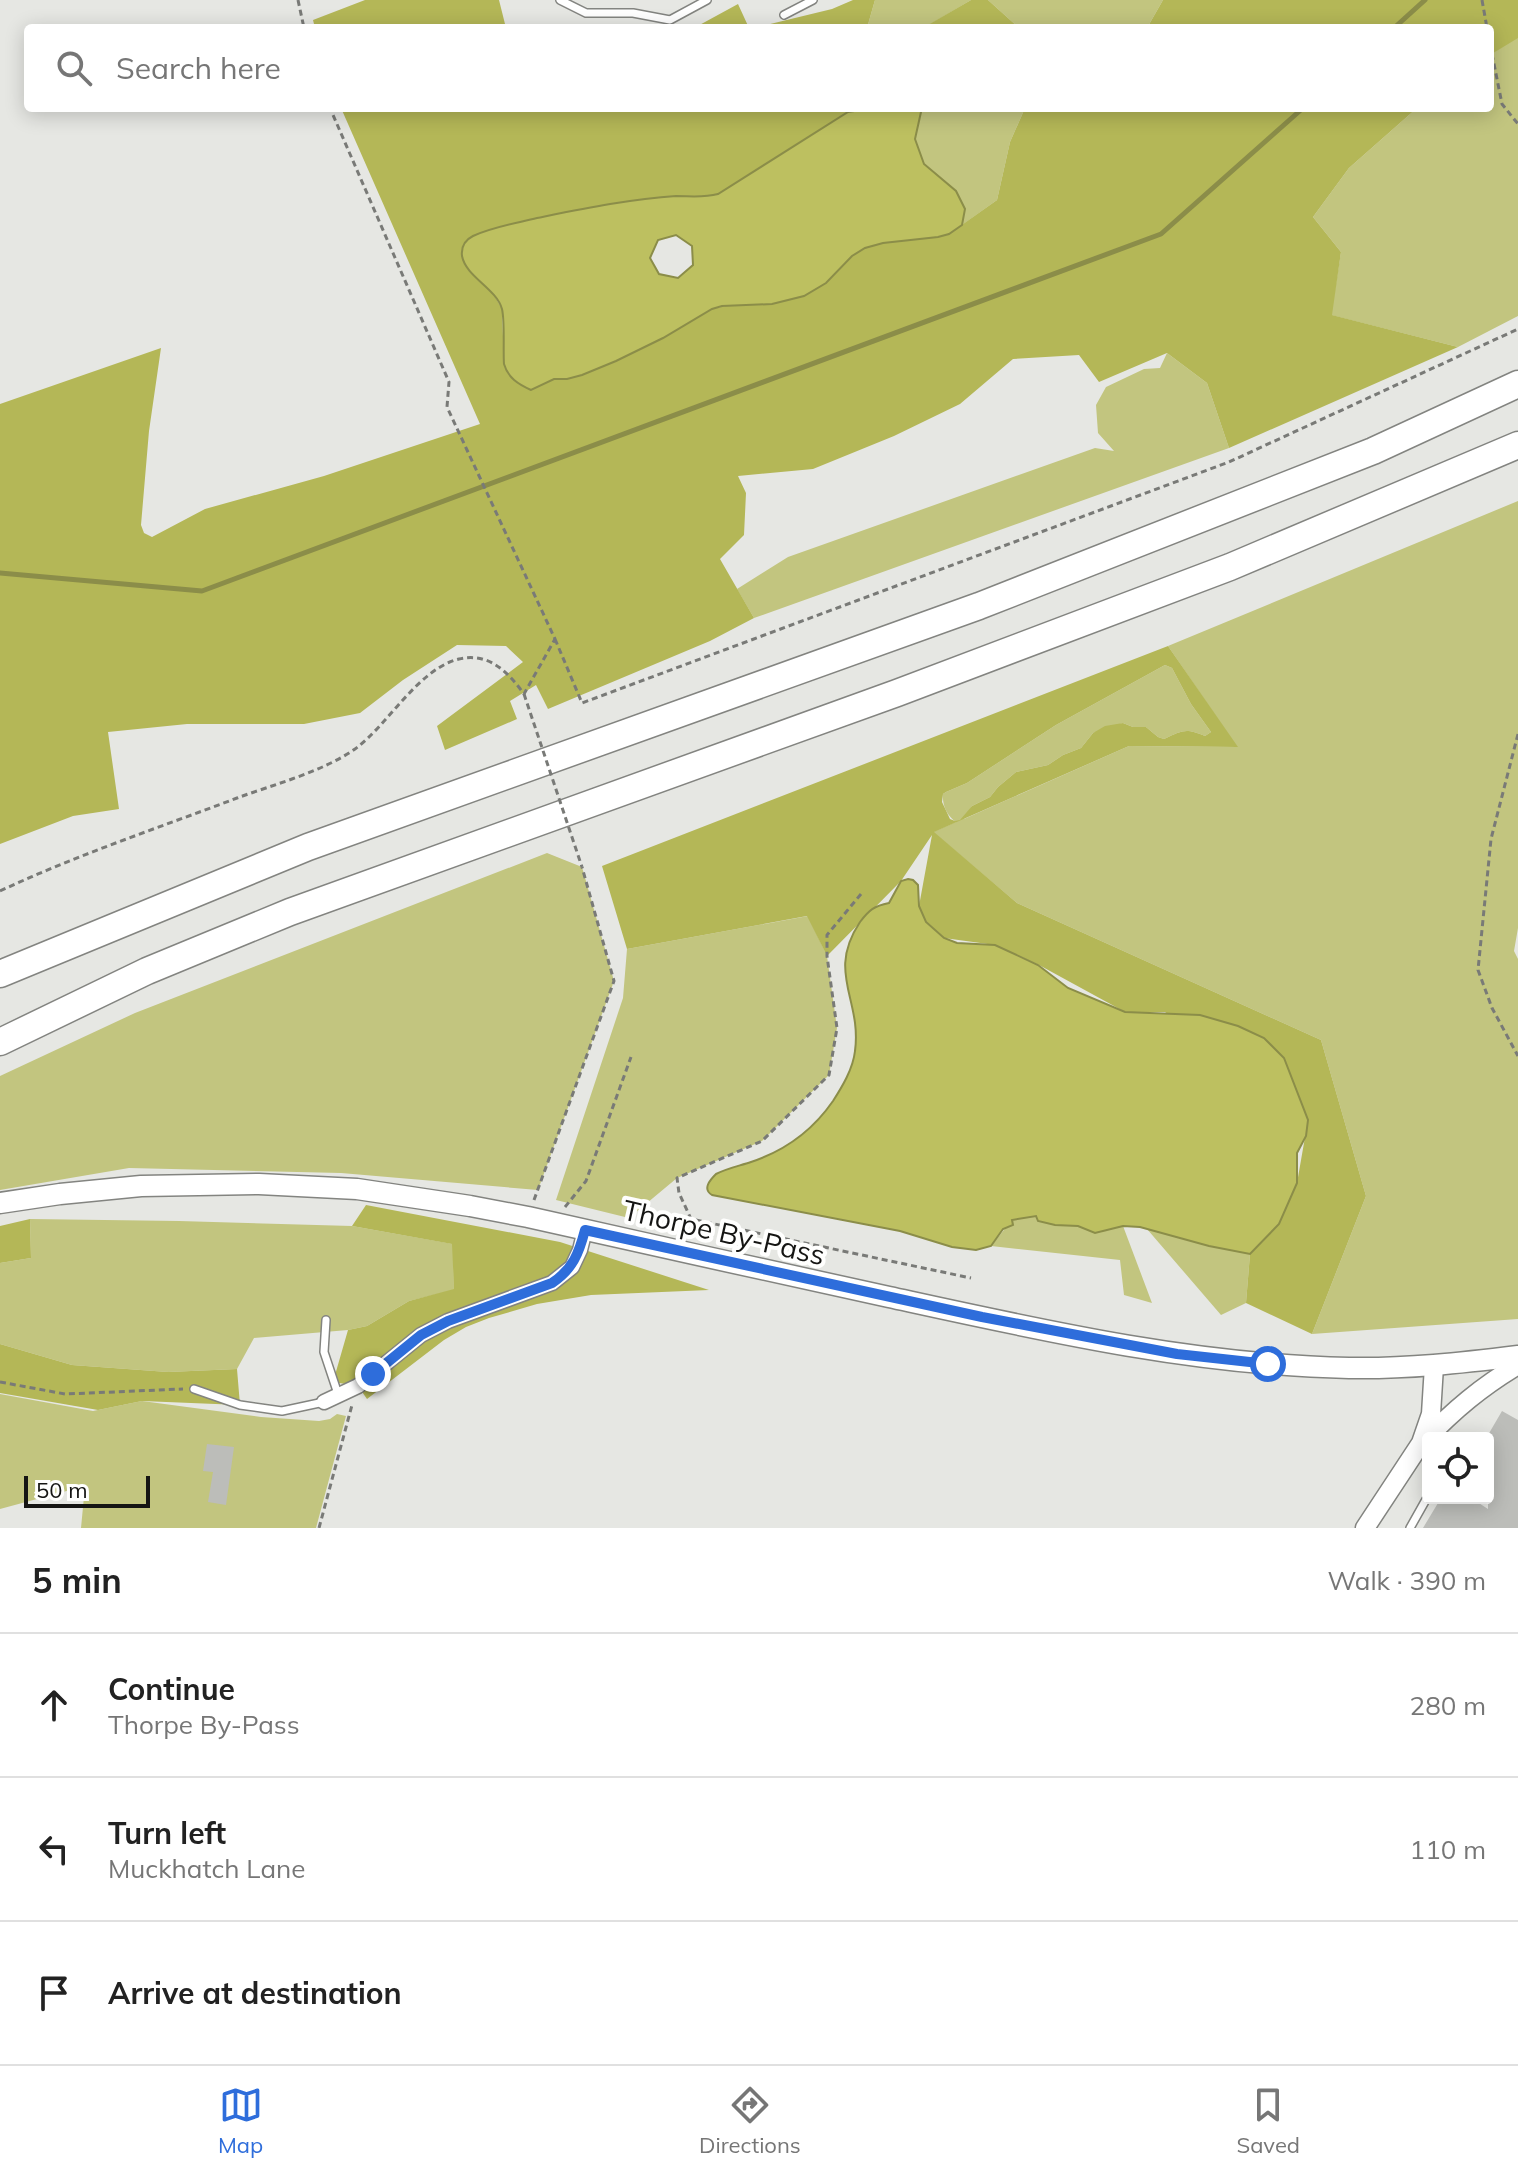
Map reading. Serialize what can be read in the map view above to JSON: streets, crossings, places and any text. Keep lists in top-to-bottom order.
{
  "streets": {
    "main road": ["Thorpe By-Pass"]
  },
  "scale_bar": "50 m",
  "page": {
    "search": "Search here",
    "scale": "50 m",
    "heading": ["5 min", "Walk · 390 m"],
    "list": [
      ["Continue", "Thorpe By-Pass", "280 m"],
      ["Turn left", "Muckhatch Lane", "110 m"],
      "Arrive at destination"
    ],
    "nav": ["Map", "Directions", "Saved"]
  }
}
